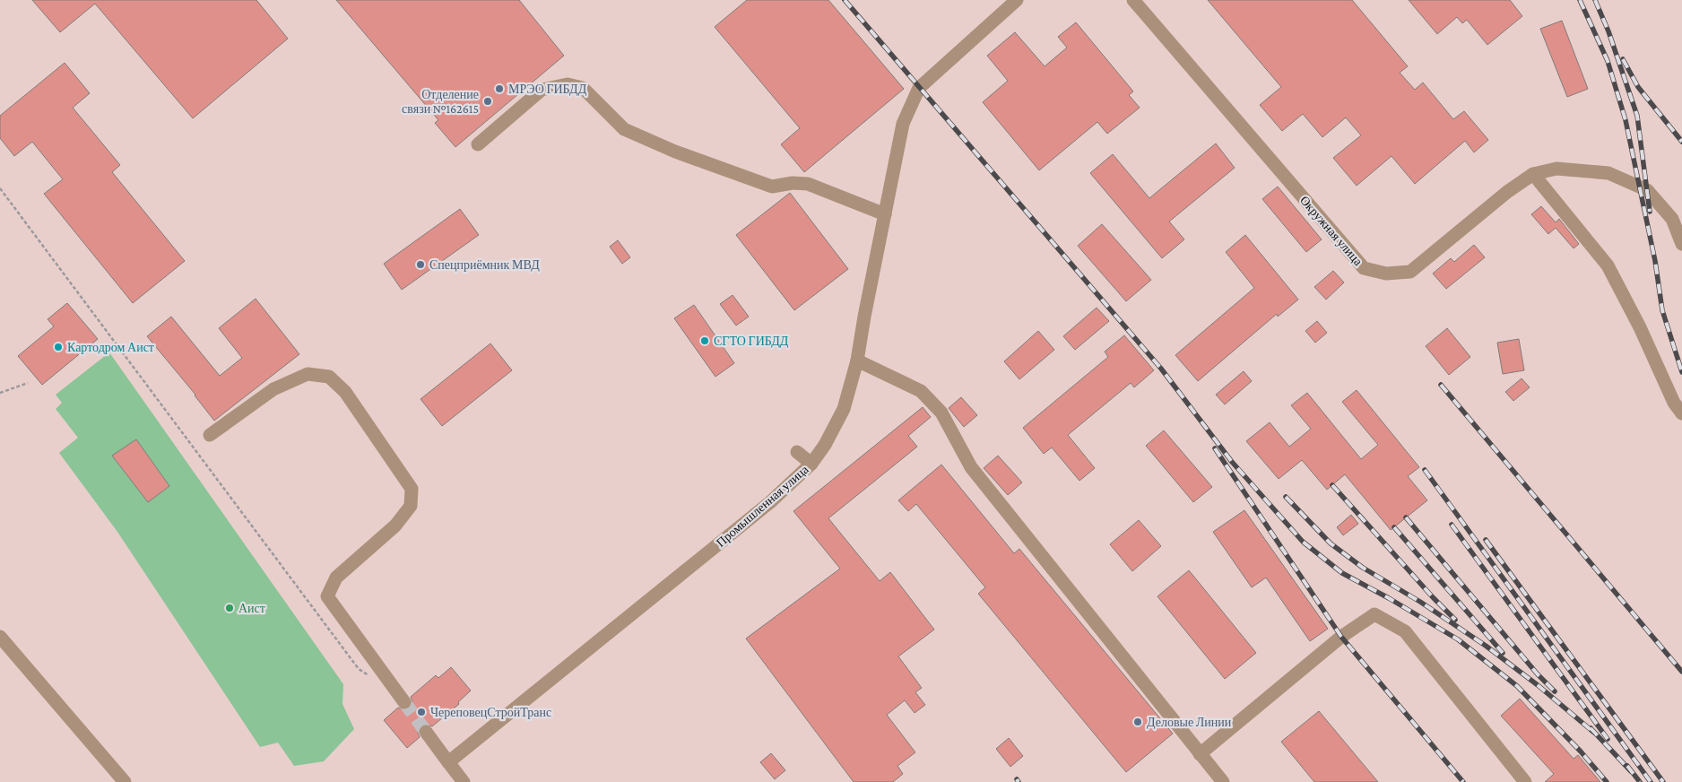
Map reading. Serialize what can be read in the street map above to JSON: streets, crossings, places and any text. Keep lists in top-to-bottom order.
{
  "streets": {
    "street": ["Окружная улица", "Промышленная улица"]
  },
  "places": [
    "МРЭО ГИБДД",
    "Отделение связи №162615",
    "Спецприёмник МВД",
    "СГТО ГИБДД",
    "Картодром Аист",
    "Аист",
    "ЧереповецСтройТранс",
    "Деловые Линии"
  ]
}
